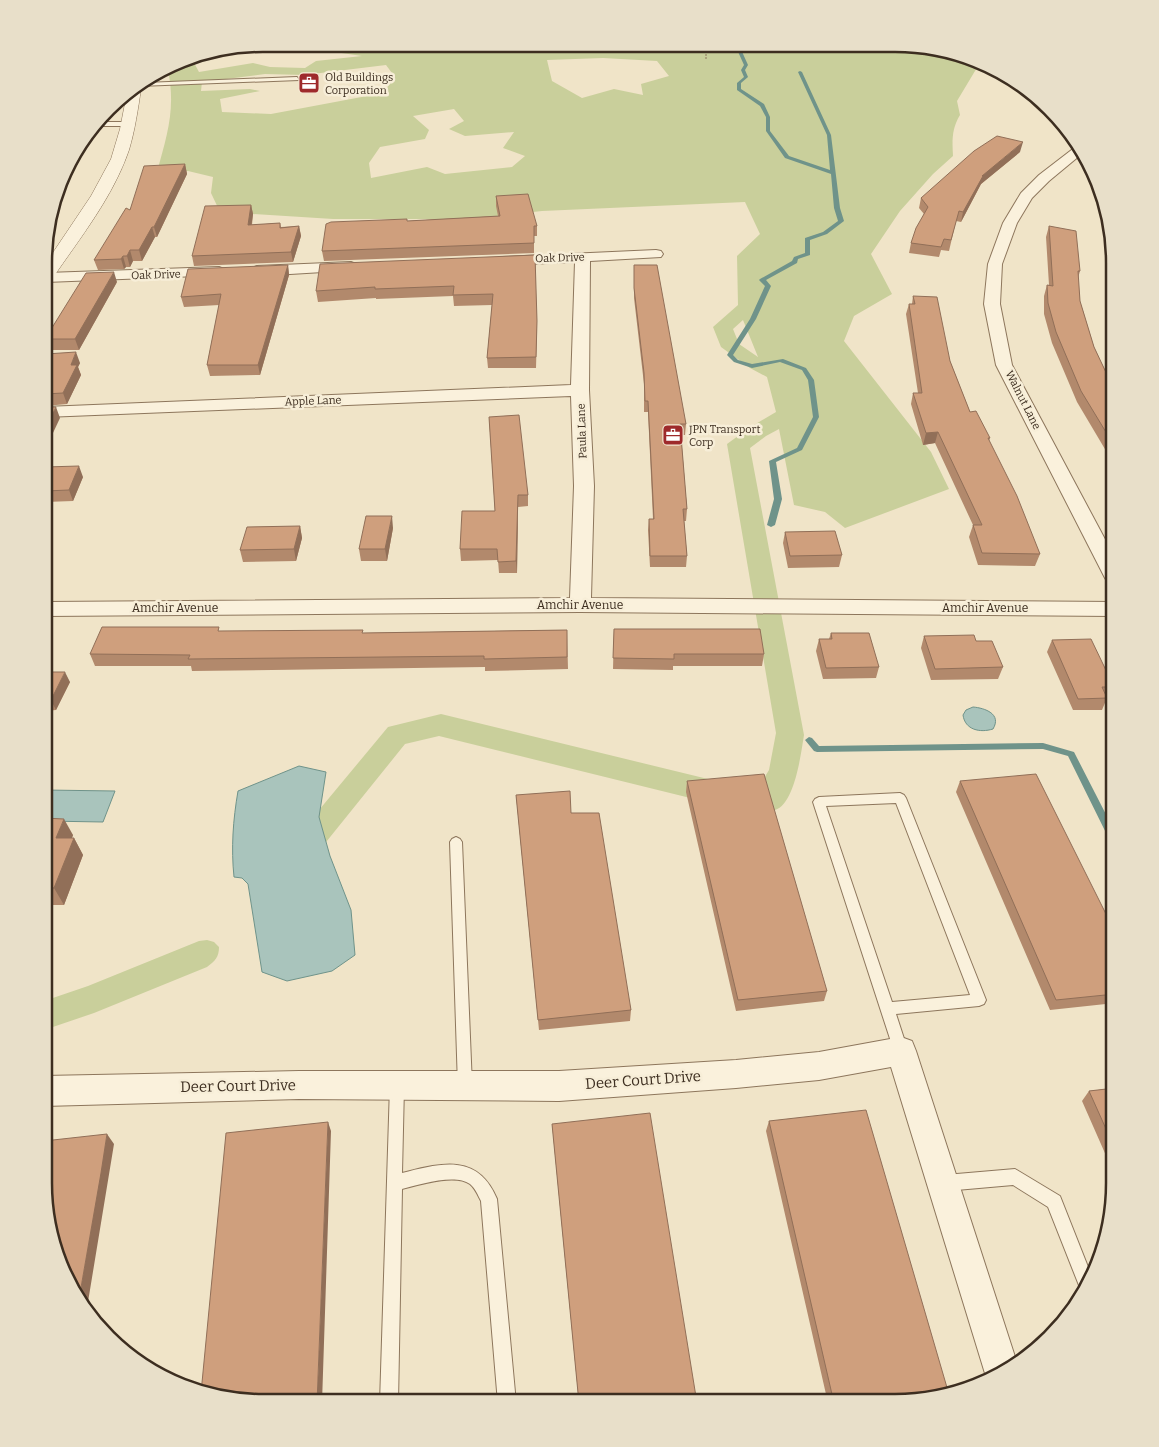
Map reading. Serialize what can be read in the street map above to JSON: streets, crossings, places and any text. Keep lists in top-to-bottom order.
{
  "streets": {
    "street": [
      "Oak Drive",
      "Walnut Lane",
      "Apple Lane",
      "Paula Lane",
      "Amchir Avenue",
      "Deer Court Drive"
    ]
  },
  "crossings": [
    ["Oak Drive", "Paula Lane"],
    ["Apple Lane", "Paula Lane"],
    ["Paula Lane", "Amchir Avenue"]
  ],
  "places": {
    "office": ["Old Buildings Corporation", "JPN Transport Corp"]
  }
}
